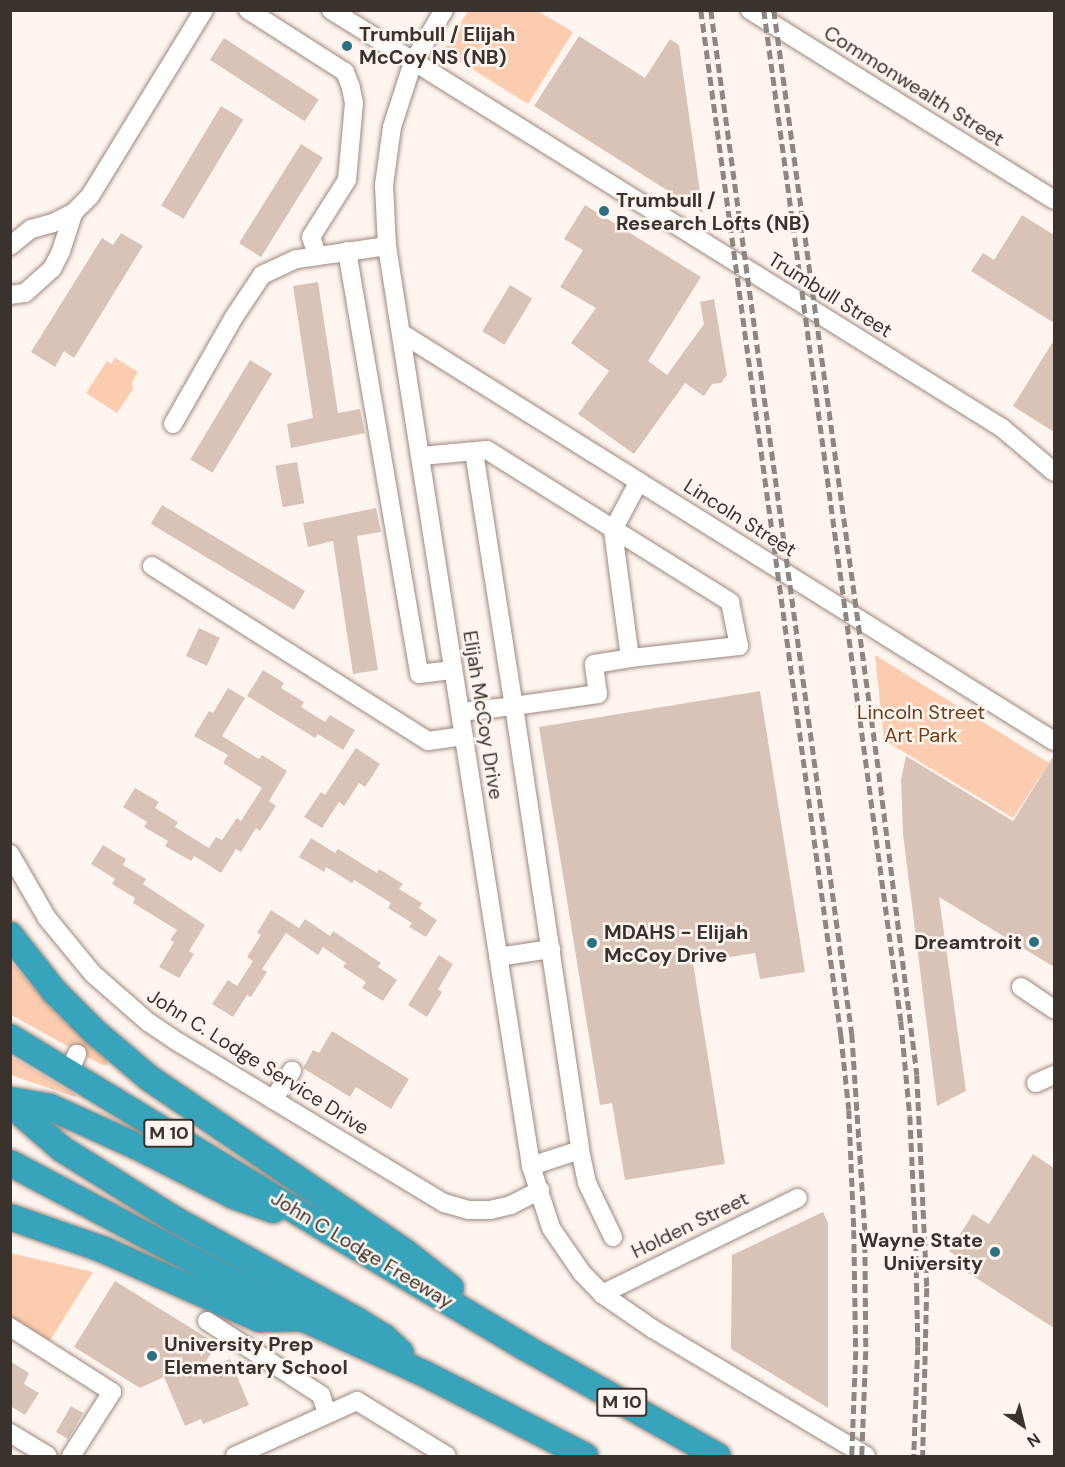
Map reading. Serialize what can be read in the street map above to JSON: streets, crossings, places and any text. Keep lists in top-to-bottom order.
{
  "streets": {
    "highway": ["M 10", "John C Lodge Freeway"],
    "street": [
      "Commonwealth Street",
      "Trumbull Street",
      "Lincoln Street",
      "Elijah McCoy Drive",
      "John C. Lodge Service Drive",
      "Holden Street"
    ]
  },
  "crossings": [
    ["Trumbull Street", "Elijah McCoy Drive"],
    ["Lincoln Street", "Elijah McCoy Drive"],
    ["Elijah McCoy Drive", "John C. Lodge Service Drive"]
  ],
  "parks": ["Lincoln Street Art Park"],
  "places": [
    "Trumbull / Elijah McCoy NS (NB)",
    "Trumbull / Research Lofts (NB)",
    "Dreamtroit",
    "MDAHS - Elijah McCoy Drive",
    "Wayne State University",
    "University Prep Elementary School"
  ],
  "north": "bottom right"
}
